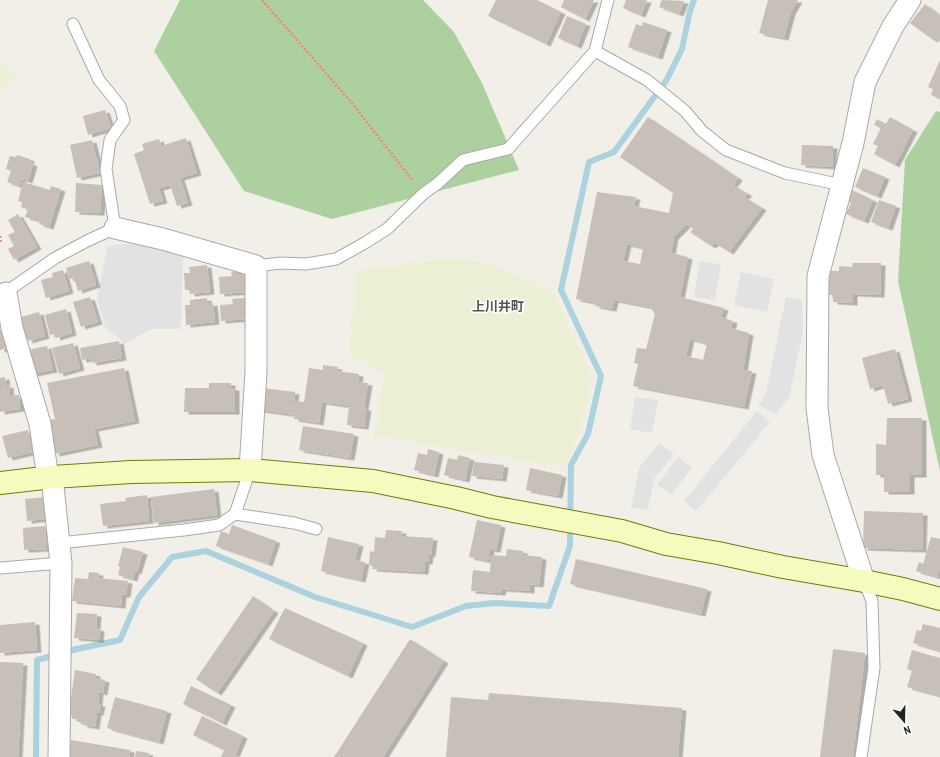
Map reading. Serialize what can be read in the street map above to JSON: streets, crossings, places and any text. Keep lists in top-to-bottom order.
{
  "districts": ["上川井町"],
  "north": "bottom"
}
